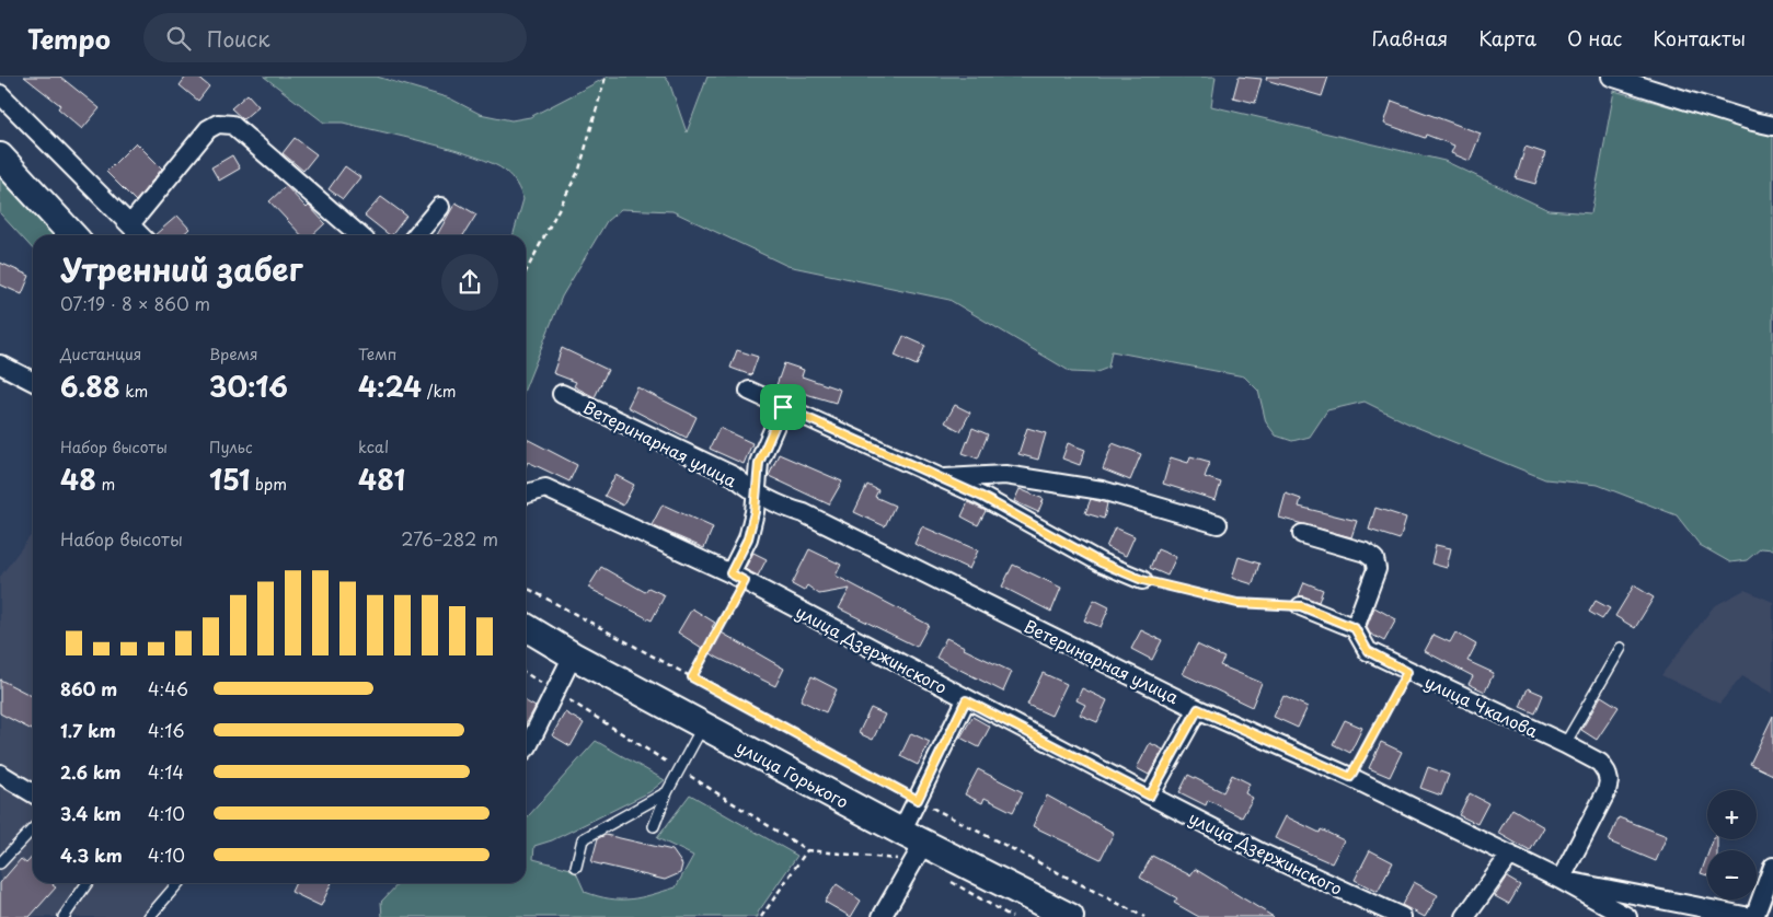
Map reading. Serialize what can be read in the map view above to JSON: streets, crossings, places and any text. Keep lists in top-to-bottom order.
{
  "streets": {
    "main road": ["улица Горького"],
    "street": ["Ветеринарная улица", "улица Дзержинского", "улица Чкалова"]
  },
  "crossings": [
    ["Ветеринарная улица", "улица Чкалова"]
  ],
  "page": {
    "header": "Tempo",
    "search": "Поиск",
    "nav": [
      "Главная",
      "Карта",
      "О нас",
      "Контакты"
    ],
    "heading": ["Утренний забег", "07:19 · 8 × 860 m"],
    "stats": [
      ["Дистанция", "6.88 km"],
      ["Время", "30:16"],
      ["Темп", "4:24 /km"],
      ["Набор высоты", "48 m"],
      ["Пульс", "151 bpm"],
      ["kcal", "481"]
    ],
    "chart": ["Набор высоты", "276–282 m"],
    "list": [
      {
        "name": "860 m",
        "note": "4:46"
      },
      {
        "name": "1.7 km",
        "note": "4:16"
      },
      {
        "name": "2.6 km",
        "note": "4:14"
      },
      {
        "name": "3.4 km",
        "note": "4:10"
      },
      {
        "name": "4.3 km",
        "note": "4:10"
      }
    ],
    "map_buttons": ["+", "−"]
  }
}
